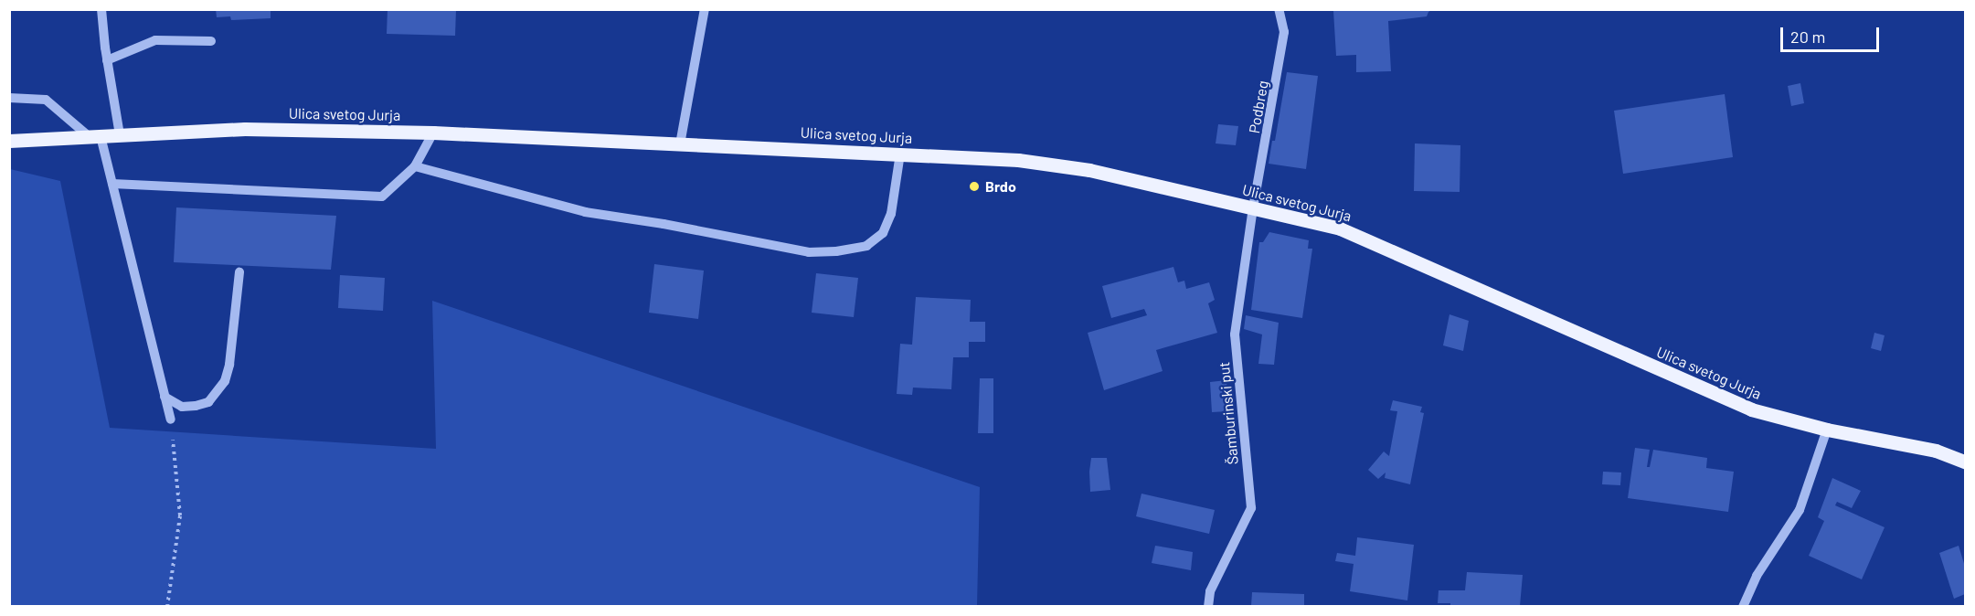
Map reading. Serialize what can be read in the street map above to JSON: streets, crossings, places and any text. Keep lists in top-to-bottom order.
{
  "streets": {
    "main road": ["Ulica svetog Jurja"],
    "street": ["Podbreg", "Šamburinski put"]
  },
  "crossings": [
    ["Podbreg", "Ulica svetog Jurja"],
    ["Podbreg", "Šamburinski put"],
    ["Ulica svetog Jurja", "Šamburinski put"]
  ],
  "places": ["Brdo"],
  "scale_bar": "20 m"
}
